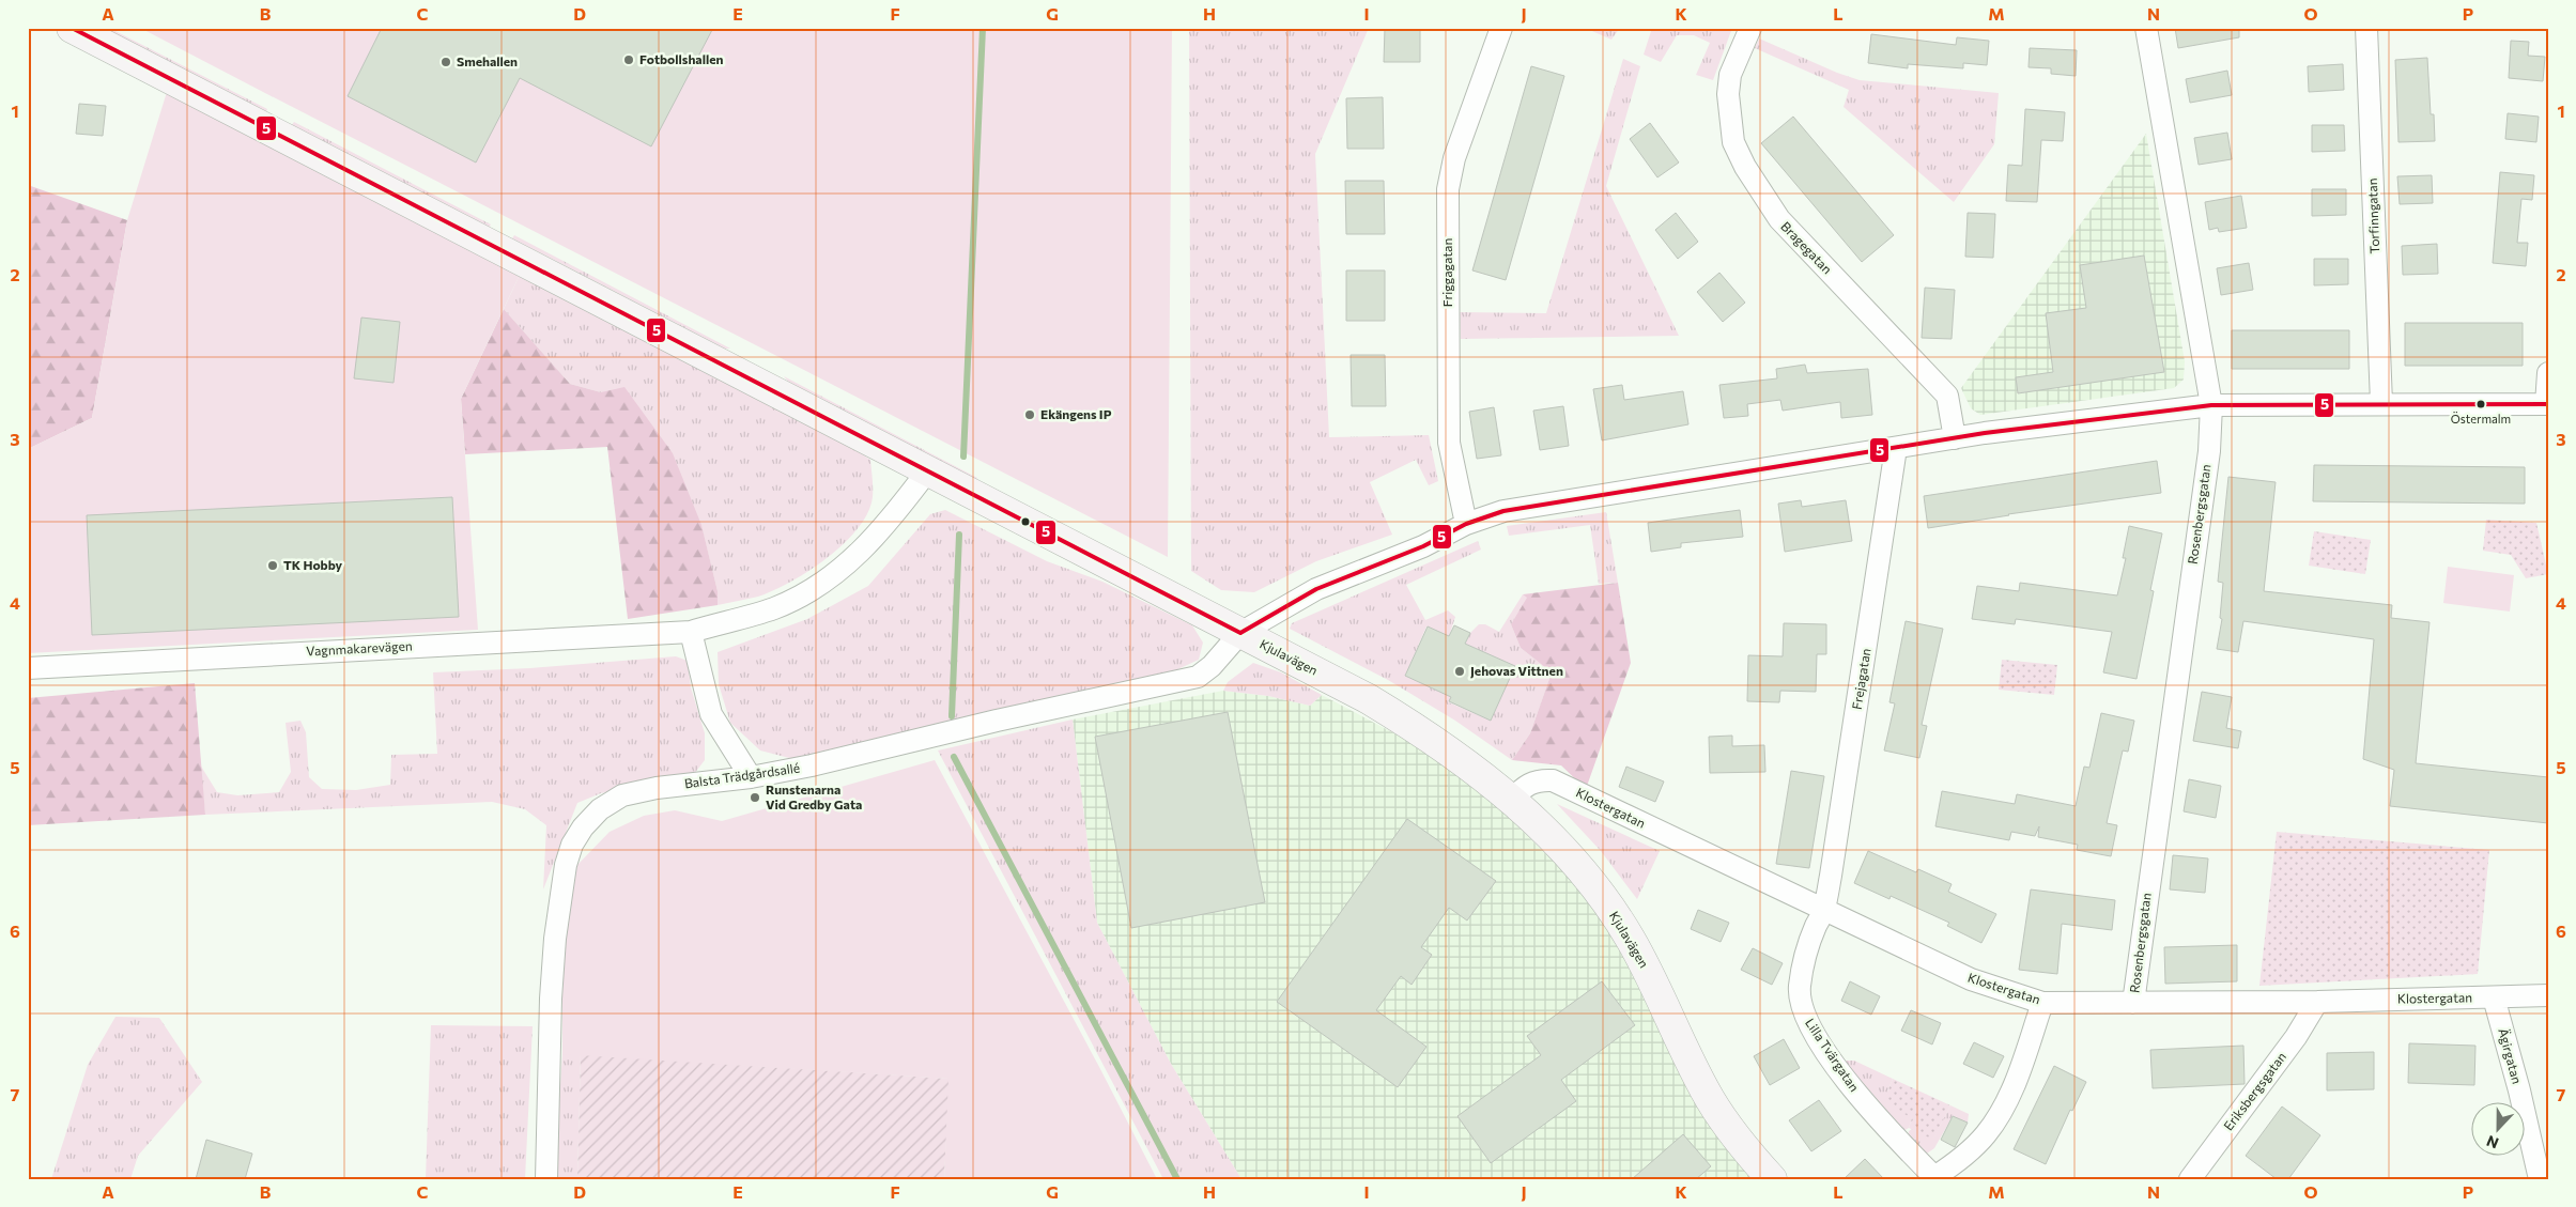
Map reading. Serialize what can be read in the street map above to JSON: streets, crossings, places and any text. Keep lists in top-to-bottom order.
{
  "streets": {
    "street": [
      "Torfinngatan",
      "Bragegatan",
      "Friggagatan",
      "Rosenbergsgatan",
      "Vagnmakarevägen",
      "Kjulavägen",
      "Frejagatan",
      "Balsta Trädgårdsallé",
      "Klostergatan",
      "Lilla Tvärgatan",
      "Ägirgatan",
      "Eriksbergsgatan"
    ]
  },
  "crossings": [
    ["Torfinngatan", "Balsta Trädgårdsallé"],
    ["Bragegatan", "Balsta Trädgårdsallé"],
    ["Friggagatan", "Balsta Trädgårdsallé"],
    ["Rosenbergsgatan", "Balsta Trädgårdsallé"],
    ["Rosenbergsgatan", "Klostergatan"],
    ["Vagnmakarevägen", "Kjulavägen"],
    ["Kjulavägen", "Balsta Trädgårdsallé"],
    ["Kjulavägen", "Klostergatan"],
    ["Frejagatan", "Balsta Trädgårdsallé"],
    ["Frejagatan", "Klostergatan"],
    ["Frejagatan", "Lilla Tvärgatan"],
    ["Klostergatan", "Lilla Tvärgatan"],
    ["Klostergatan", "Ägirgatan"],
    ["Klostergatan", "Eriksbergsgatan"]
  ],
  "places": [
    "Fotbollshallen",
    "Smehallen",
    "Östermalm",
    "Ekängens IP",
    "TK Hobby",
    "Jehovas Vittnen",
    "Runstenarna Vid Gredby Gata"
  ],
  "lines": ["transit line 5"],
  "north": "bottom",
  "grid": {
    "columns": [
      "A",
      "B",
      "C",
      "D",
      "E",
      "F",
      "G",
      "H",
      "I",
      "J",
      "K",
      "L",
      "M",
      "N",
      "O",
      "P"
    ],
    "rows": [
      "1",
      "2",
      "3",
      "4",
      "5",
      "6",
      "7"
    ]
  }
}
